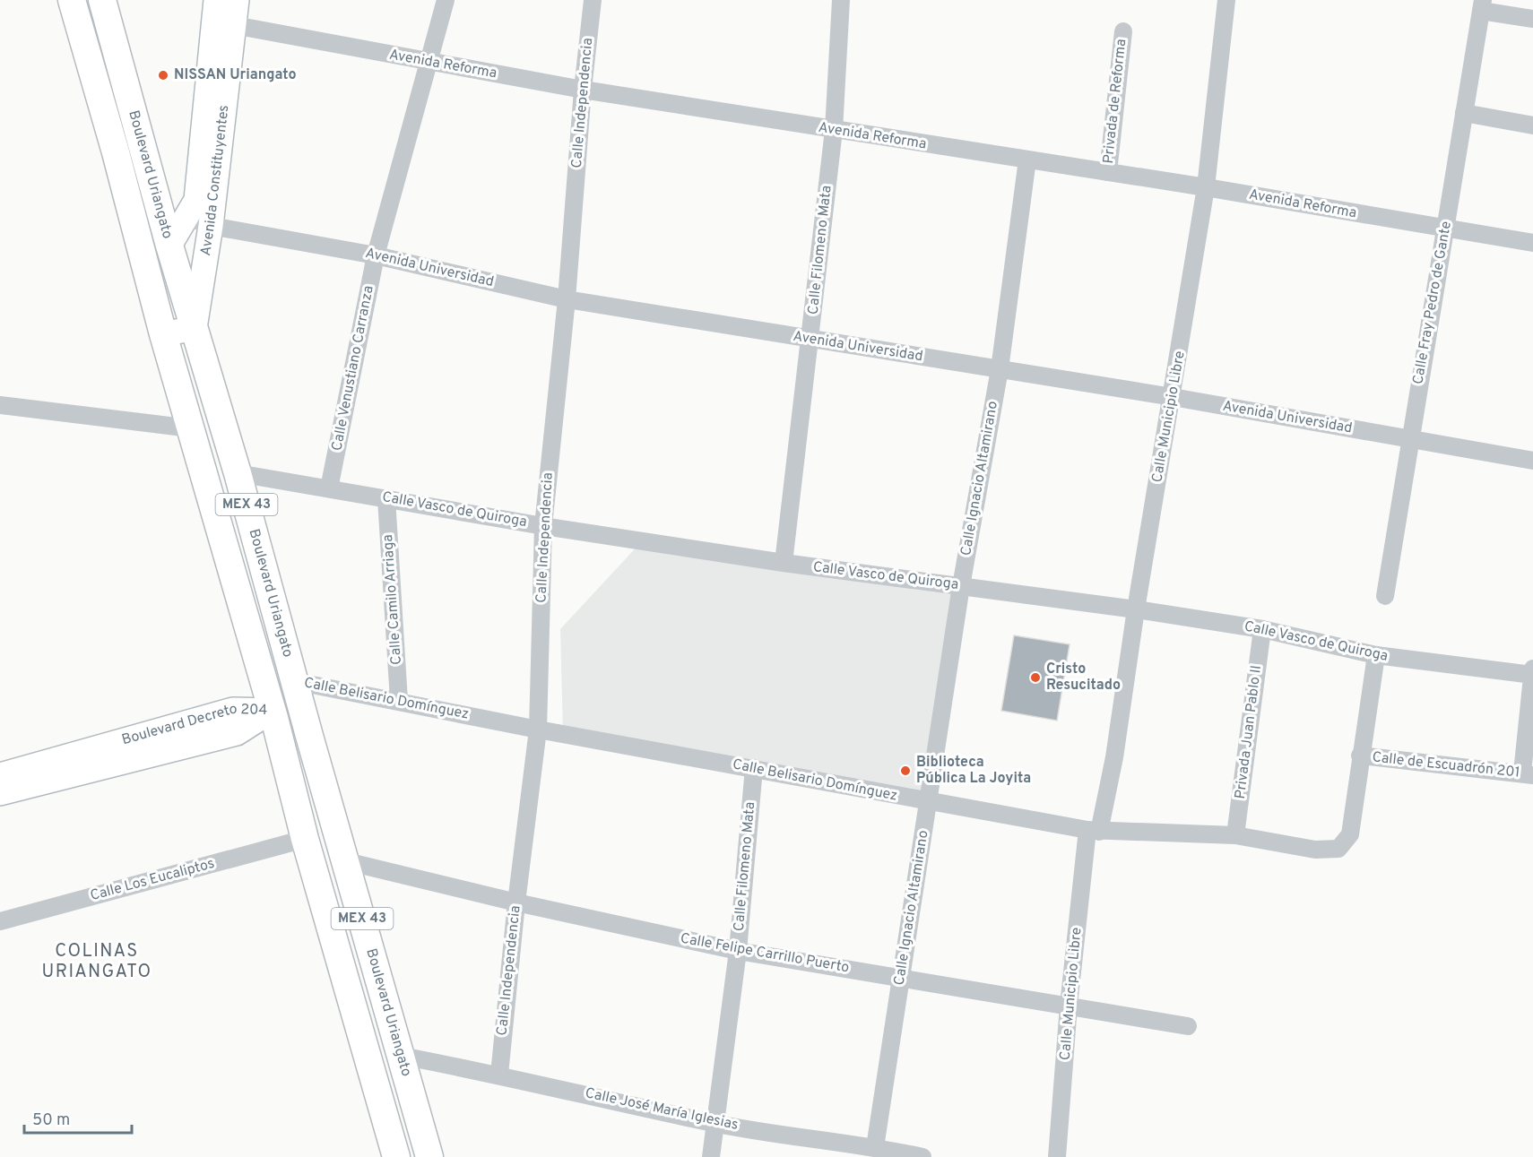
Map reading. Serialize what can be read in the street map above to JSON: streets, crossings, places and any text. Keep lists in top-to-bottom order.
{
  "streets": {
    "main road": ["Boulevard Uriangato", "MEX 43"],
    "street": [
      "Avenida Reforma",
      "Privada de Reforma",
      "Calle Independencia",
      "Avenida Constituyentes",
      "Calle Filomeno Mata",
      "Avenida Universidad",
      "Calle Fray Pedro de Gante",
      "Calle Venustiano Carranza",
      "Calle Municipio Libre",
      "Calle Ignacio Altamirano",
      "Calle Vasco de Quiroga",
      "Calle Camilo Arriaga",
      "Calle Belisario Domínguez",
      "Boulevard Decreto 204",
      "Privada Juan Pablo II",
      "Calle de Escuadrón 201",
      "Calle Los Eucaliptos",
      "Calle Felipe Carrillo Puerto",
      "Calle José María Iglesias"
    ]
  },
  "crossings": [
    ["Avenida Reforma", "Privada de Reforma"],
    ["Avenida Reforma", "Calle Independencia"],
    ["Avenida Reforma", "Avenida Constituyentes"],
    ["Avenida Reforma", "Calle Filomeno Mata"],
    ["Avenida Reforma", "Calle Fray Pedro de Gante"],
    ["Avenida Reforma", "Calle Venustiano Carranza"],
    ["Avenida Reforma", "Calle Municipio Libre"],
    ["Avenida Reforma", "Calle Ignacio Altamirano"],
    ["Calle Independencia", "Avenida Universidad"],
    ["Calle Independencia", "Calle Vasco de Quiroga"],
    ["Calle Independencia", "Calle Belisario Domínguez"],
    ["Calle Independencia", "Calle Felipe Carrillo Puerto"],
    ["Calle Independencia", "Calle José María Iglesias"],
    ["Boulevard Uriangato", "Avenida Constituyentes"],
    ["Boulevard Uriangato", "Calle Vasco de Quiroga"],
    ["Boulevard Uriangato", "Calle Belisario Domínguez"],
    ["Boulevard Uriangato", "Boulevard Decreto 204"],
    ["Boulevard Uriangato", "Calle Los Eucaliptos"],
    ["Boulevard Uriangato", "Calle Felipe Carrillo Puerto"],
    ["Boulevard Uriangato", "Calle José María Iglesias"],
    ["Avenida Constituyentes", "Avenida Universidad"],
    ["Calle Filomeno Mata", "Avenida Universidad"],
    ["Calle Filomeno Mata", "Calle Vasco de Quiroga"],
    ["Calle Filomeno Mata", "Calle Belisario Domínguez"],
    ["Calle Filomeno Mata", "Calle Felipe Carrillo Puerto"],
    ["Calle Filomeno Mata", "Calle José María Iglesias"],
    ["Avenida Universidad", "Calle Fray Pedro de Gante"],
    ["Avenida Universidad", "Calle Venustiano Carranza"],
    ["Avenida Universidad", "Calle Municipio Libre"],
    ["Avenida Universidad", "Calle Ignacio Altamirano"],
    ["Calle Venustiano Carranza", "Calle Vasco de Quiroga"],
    ["Calle Municipio Libre", "Calle Vasco de Quiroga"],
    ["Calle Municipio Libre", "Calle Belisario Domínguez"],
    ["Calle Municipio Libre", "Calle Felipe Carrillo Puerto"],
    ["Calle Ignacio Altamirano", "Calle Vasco de Quiroga"],
    ["Calle Ignacio Altamirano", "Calle Belisario Domínguez"],
    ["Calle Ignacio Altamirano", "Calle Felipe Carrillo Puerto"],
    ["Calle Ignacio Altamirano", "Calle José María Iglesias"],
    ["Calle Vasco de Quiroga", "Calle Camilo Arriaga"],
    ["Calle Vasco de Quiroga", "Privada Juan Pablo II"],
    ["Calle Camilo Arriaga", "Calle Belisario Domínguez"],
    ["Calle Belisario Domínguez", "Privada Juan Pablo II"],
    ["Calle Belisario Domínguez", "Calle de Escuadrón 201"]
  ],
  "districts": ["COLINAS URIANGATO"],
  "places": ["NISSAN Uriangato", "Cristo Resucitado", "Biblioteca Pública La Joyita"],
  "scale_bar": "50 m"
}
